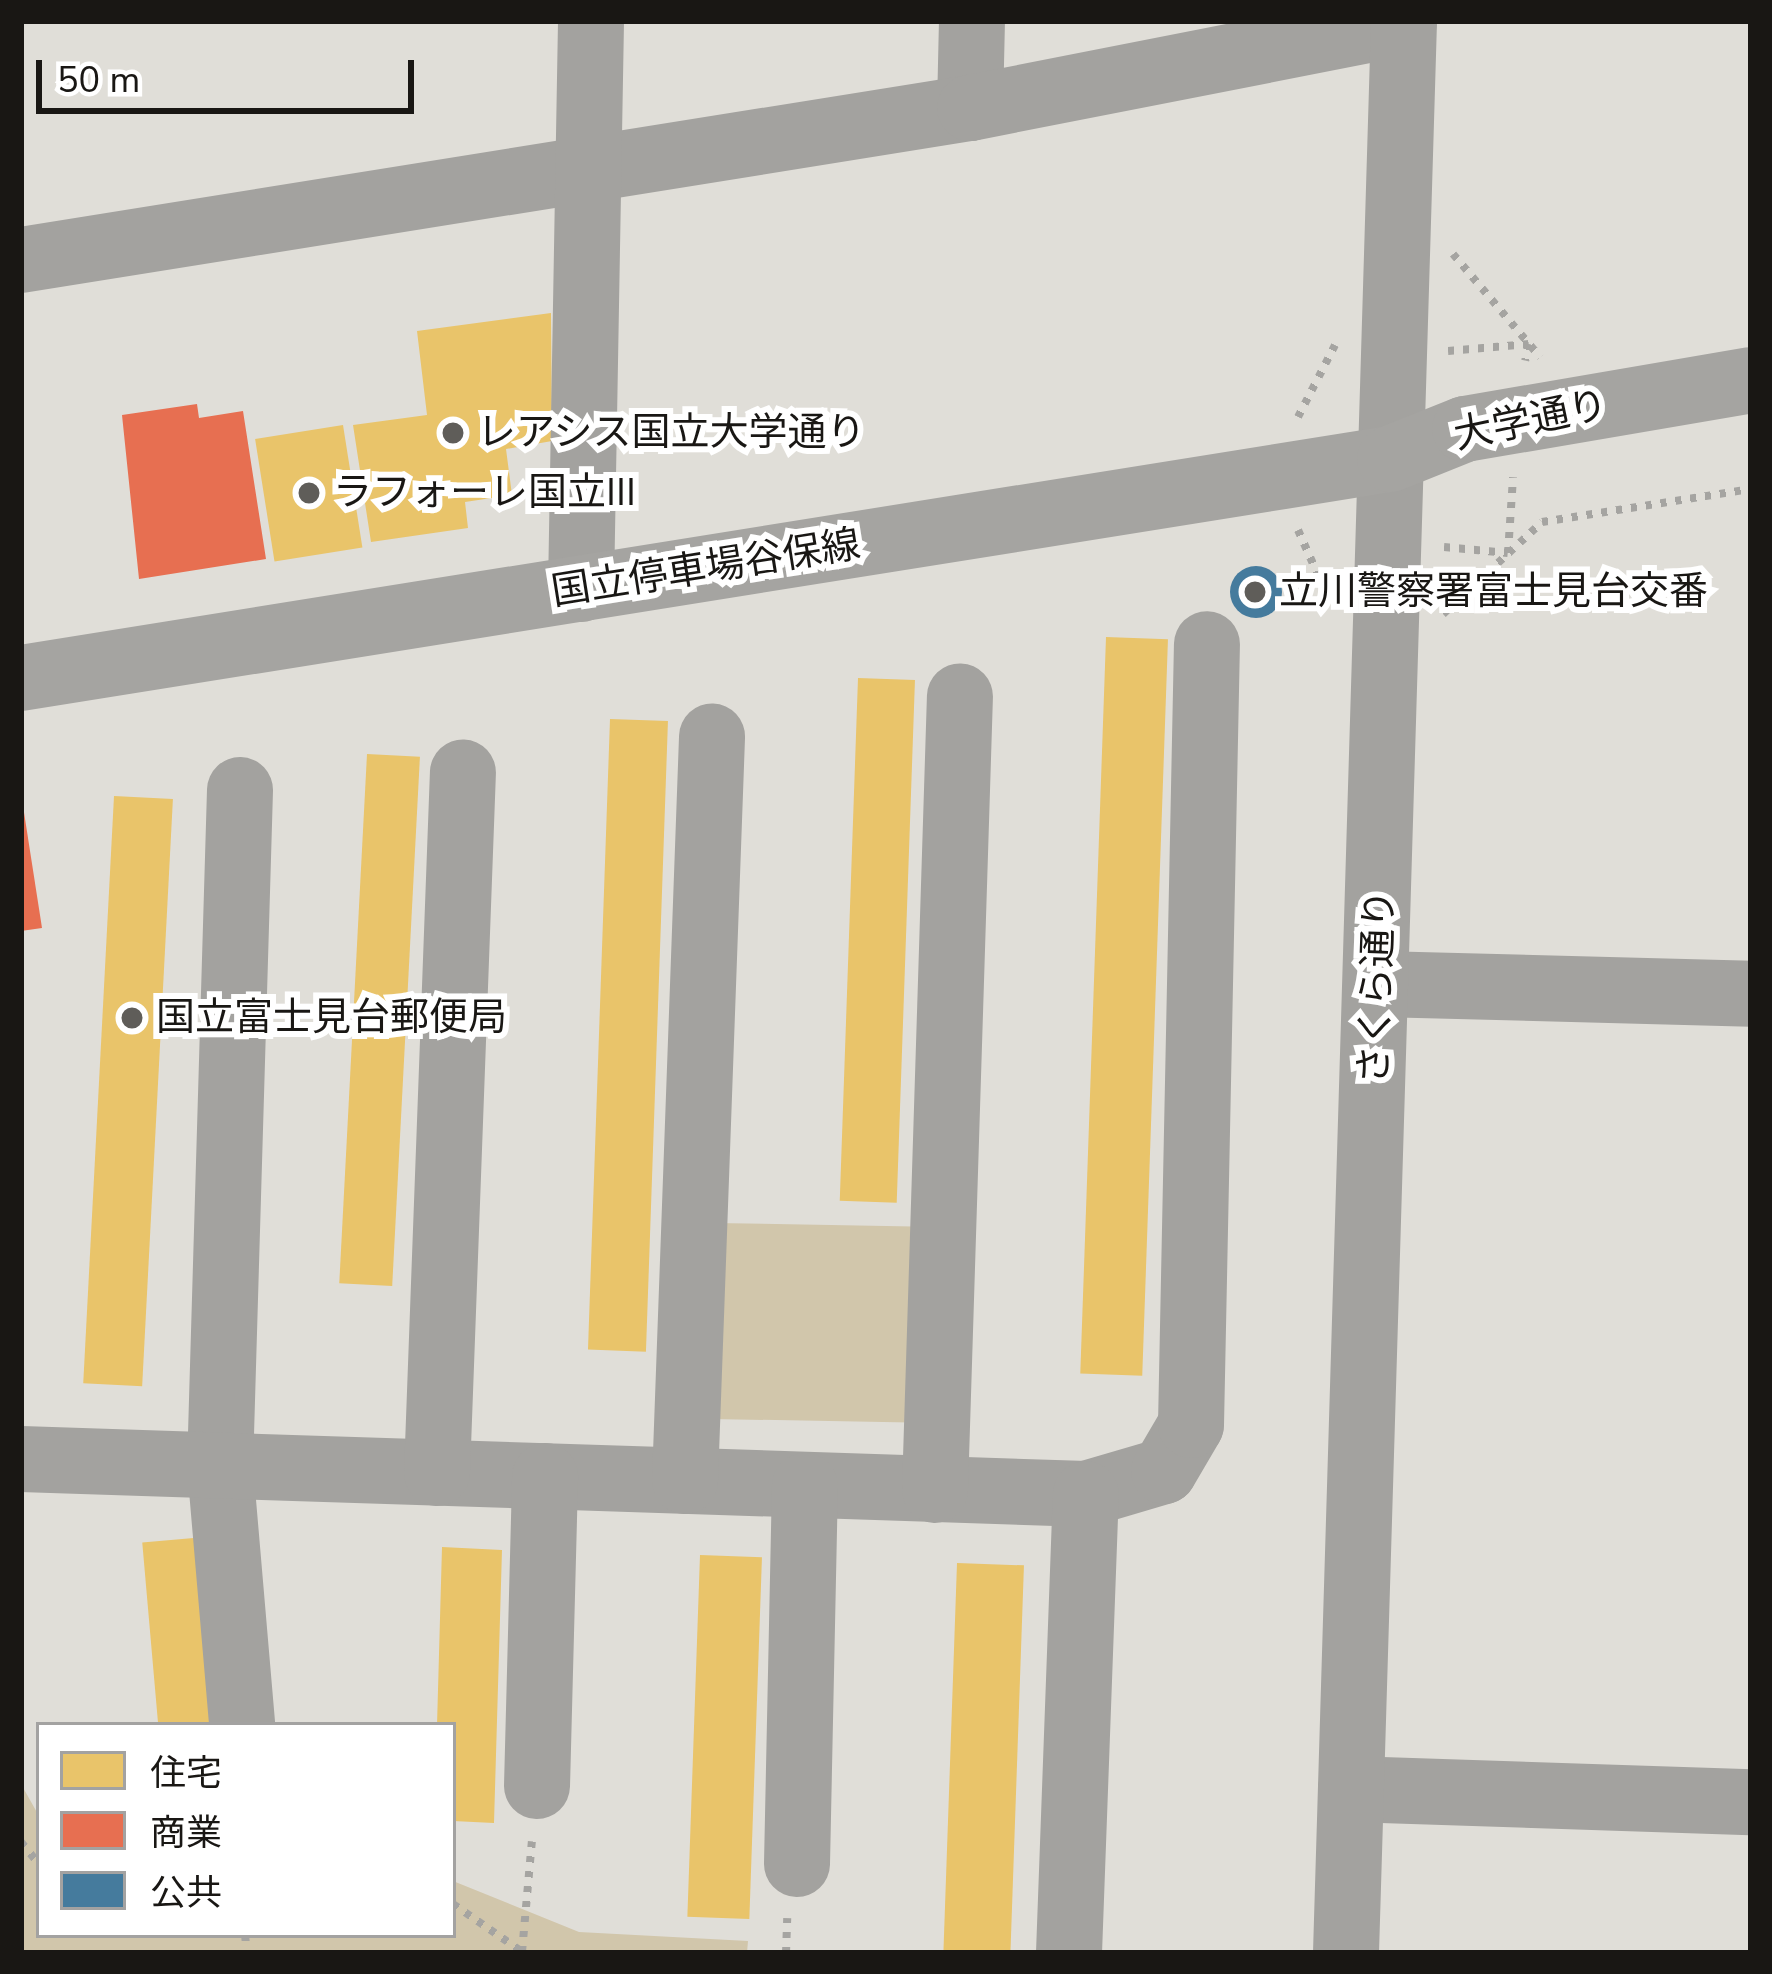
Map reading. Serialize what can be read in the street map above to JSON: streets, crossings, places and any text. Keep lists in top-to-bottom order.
{
  "streets": {
    "main road": ["大学通り", "国立停車場谷保線"],
    "street": ["さくら通り"]
  },
  "crossings": [
    ["大学通り", "国立停車場谷保線"],
    ["大学通り", "さくら通り"],
    ["国立停車場谷保線", "さくら通り"]
  ],
  "places": [
    "レアシス国立大学通り",
    "ラフォーレ国立III",
    "立川警察署富士見台交番",
    "国立富士見台郵便局"
  ],
  "legend": ["住宅", "商業", "公共"],
  "scale_bar": "50 m"
}
